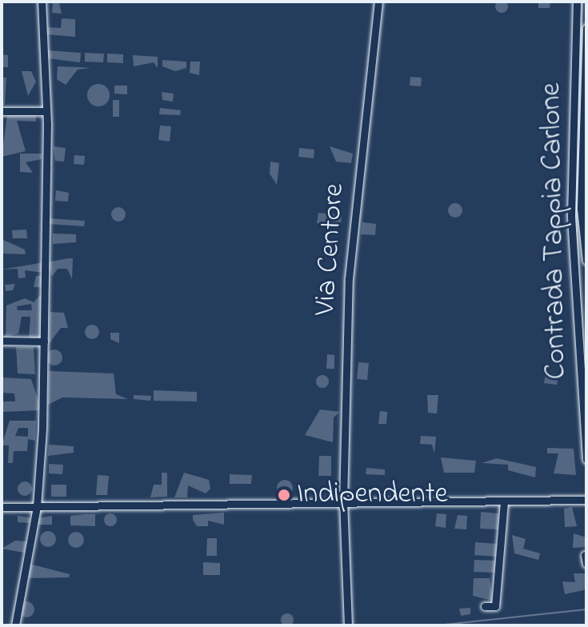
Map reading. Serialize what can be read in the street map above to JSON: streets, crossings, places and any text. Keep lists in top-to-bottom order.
{
  "streets": {
    "street": ["Contrada Tappia Carlone", "Via Centore"]
  },
  "places": ["Indipendente"]
}
